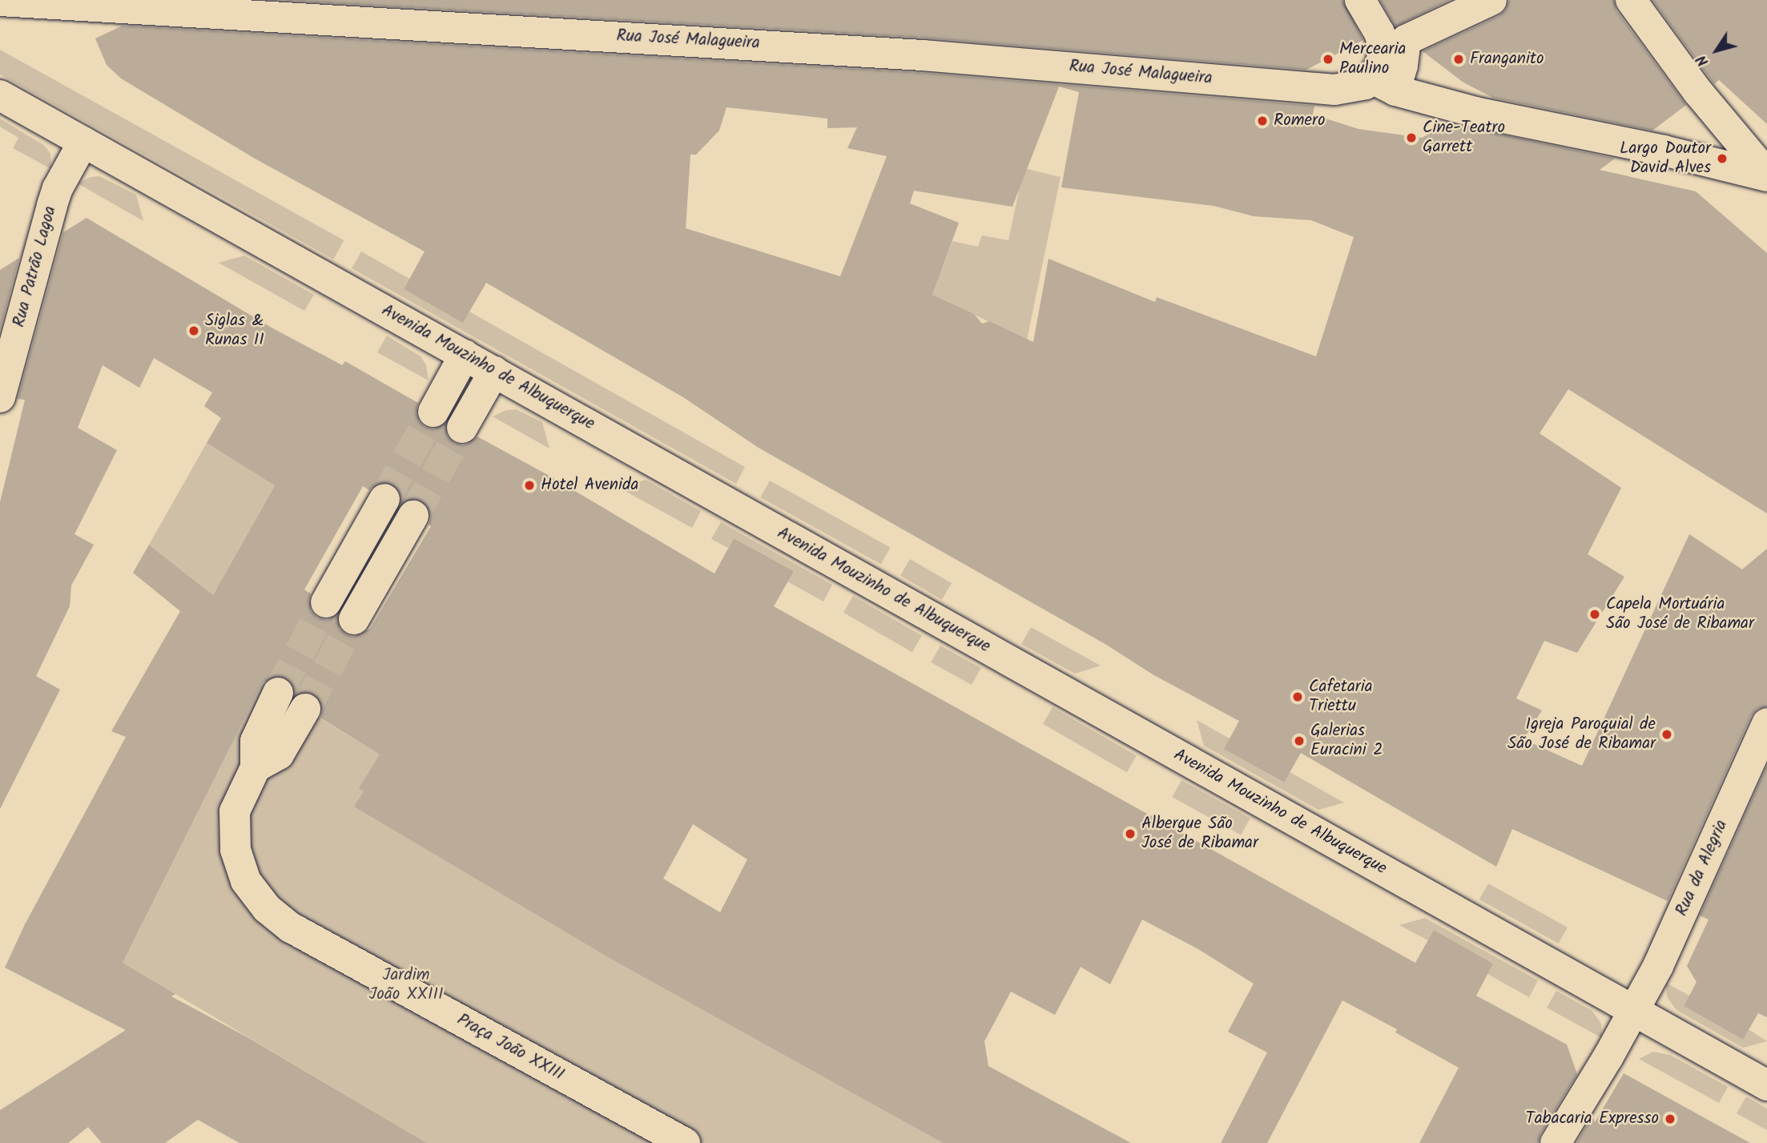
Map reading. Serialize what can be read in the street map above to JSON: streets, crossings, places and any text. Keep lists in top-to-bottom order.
{
  "streets": {
    "street": [
      "Rua José Malagueira",
      "Rua Patrão Lagoa",
      "Avenida Mouzinho de Albuquerque",
      "Rua da Alegria",
      "Praça João XXIII"
    ]
  },
  "crossings": [
    ["Rua Patrão Lagoa", "Avenida Mouzinho de Albuquerque"],
    ["Avenida Mouzinho de Albuquerque", "Rua da Alegria"]
  ],
  "parks": ["Jardim João XXIII"],
  "places": [
    "Mercearia Paulino",
    "Franganito",
    "Romero",
    "Cine-Teatro Garrett",
    "Largo Doutor David Alves",
    "Siglas & Runas II",
    "Hotel Avenida",
    "Capela Mortuária São José de Ribamar",
    "Cafetaria Triettu",
    "Igreja Paroquial de São José de Ribamar",
    "Galerias Euracini 2",
    "Albergue São José de Ribamar",
    "Tabacaria Expresso"
  ],
  "north": "bottom left"
}
